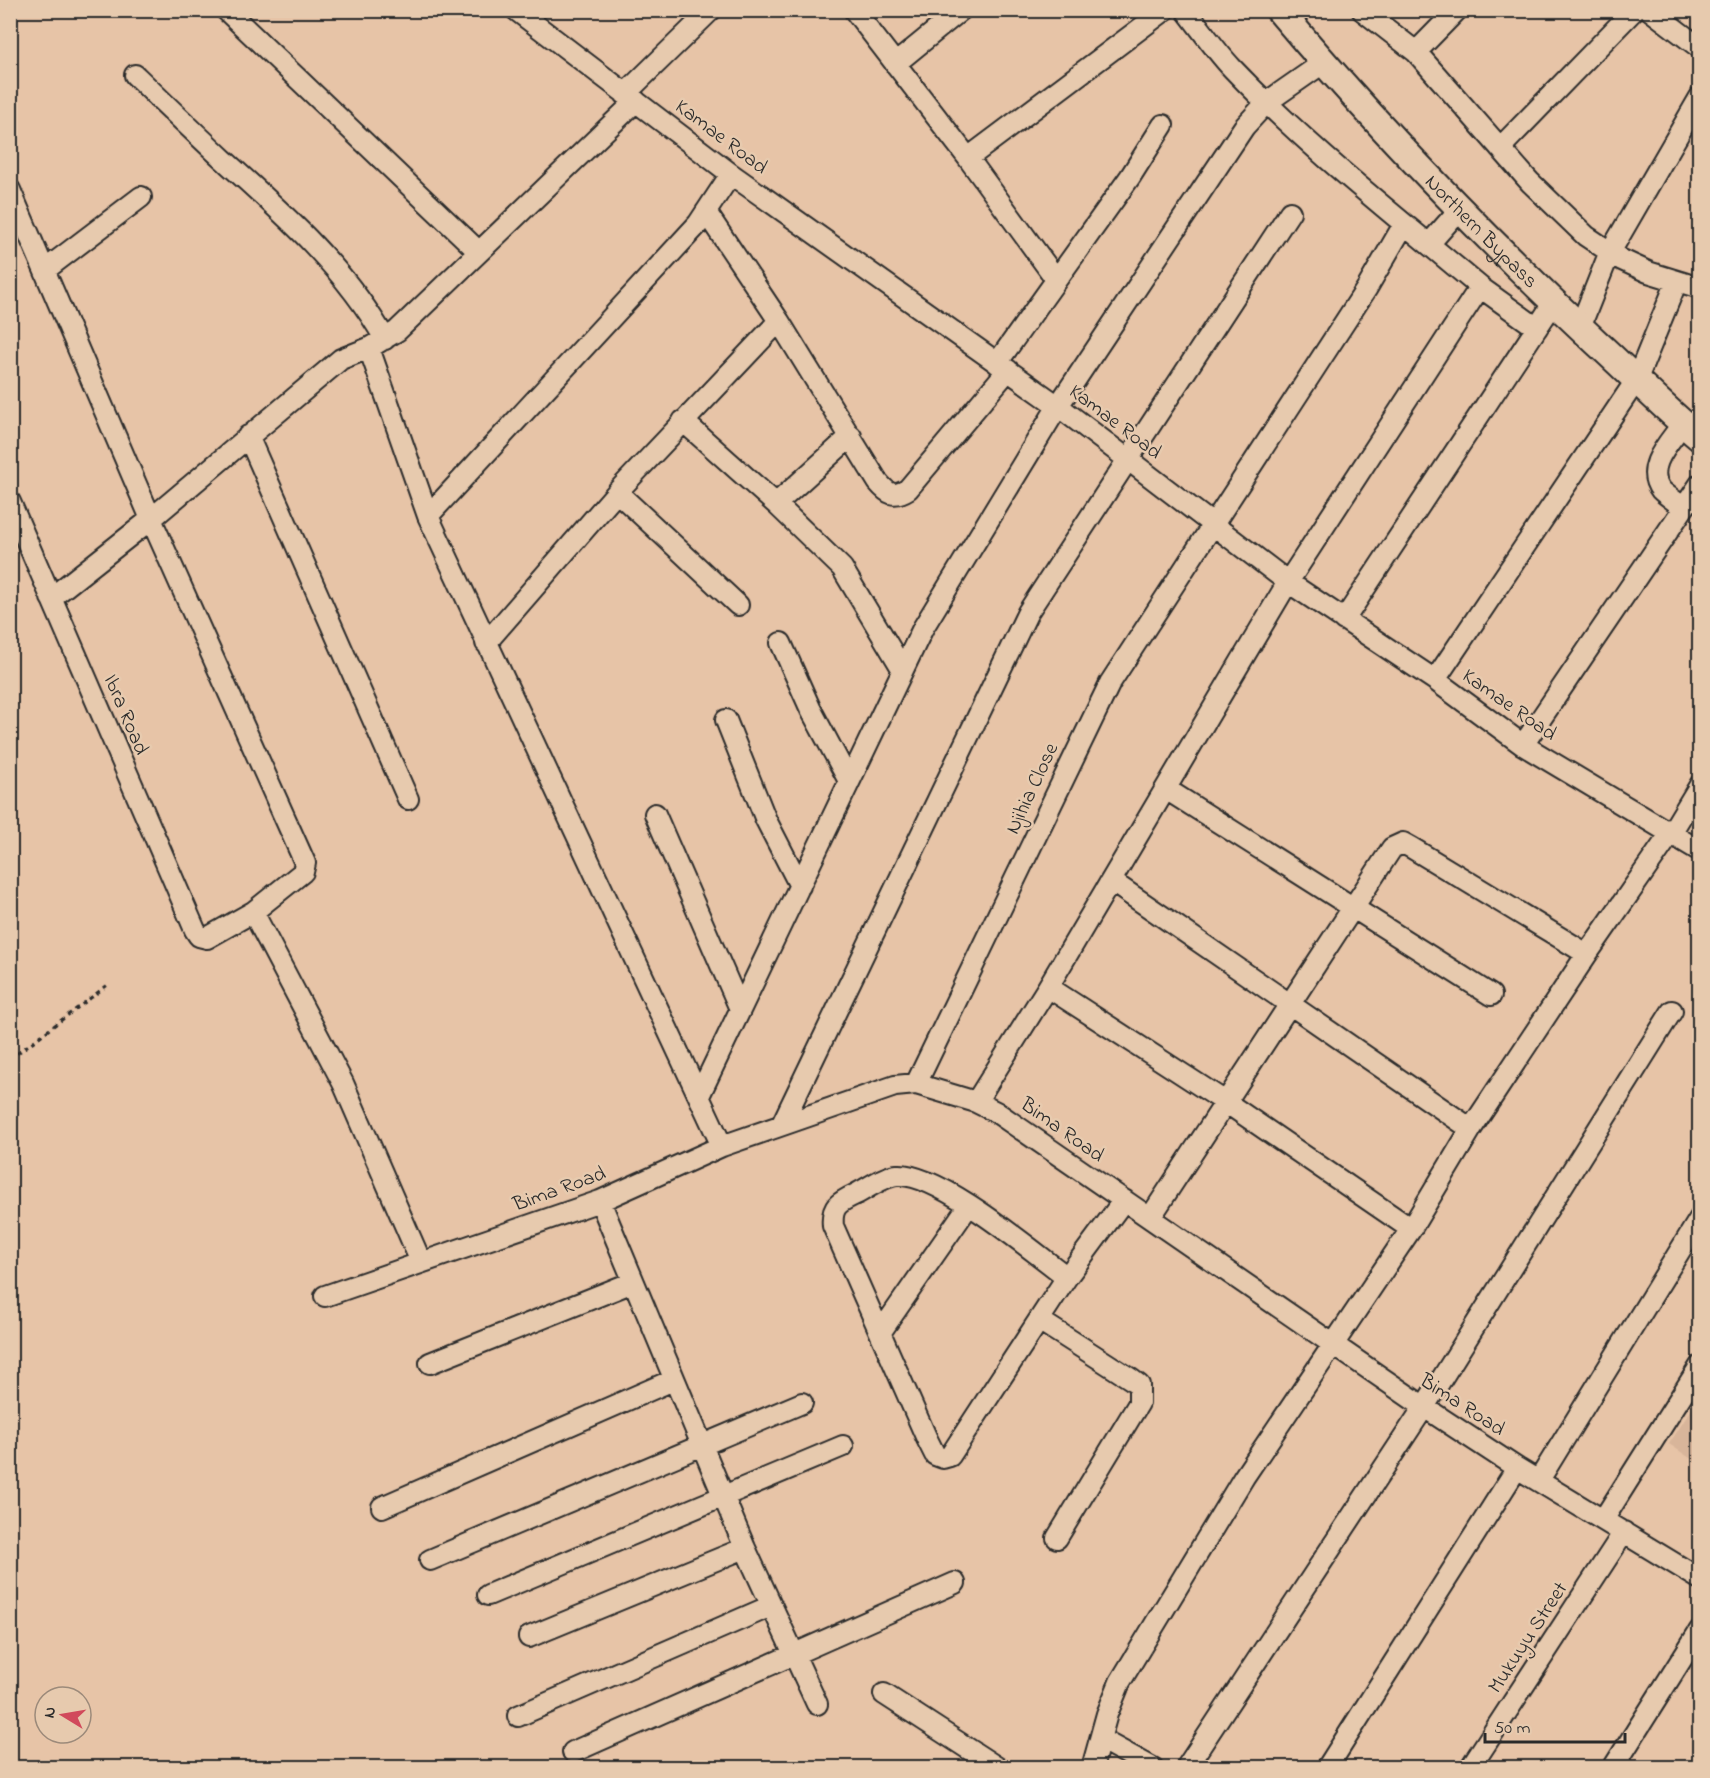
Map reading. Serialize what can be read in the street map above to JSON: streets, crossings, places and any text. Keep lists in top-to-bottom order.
{
  "streets": {
    "main road": ["Northern Bypass"],
    "street": [
      "Kamae Road",
      "Ibra Road",
      "Njihia Close",
      "Bima Road",
      "Mukuyu Street"
    ]
  },
  "crossings": [
    ["Kamae Road", "Njihia Close"],
    ["Njihia Close", "Bima Road"],
    ["Bima Road", "Mukuyu Street"]
  ],
  "scale_bar": "50 m",
  "north": "left"
}
